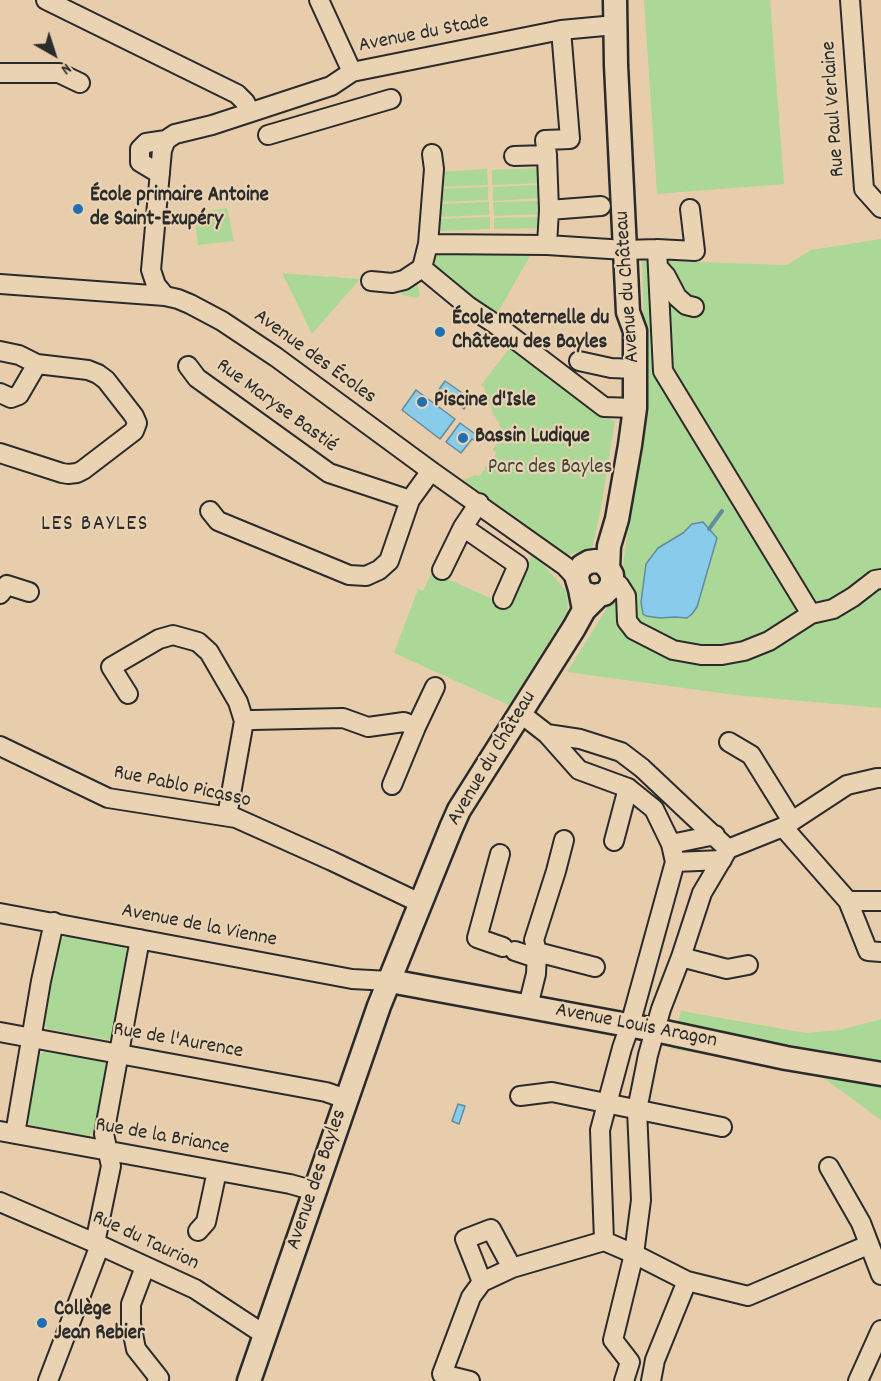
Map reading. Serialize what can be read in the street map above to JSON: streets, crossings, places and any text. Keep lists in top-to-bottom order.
{
  "streets": {
    "main road": ["Avenue du Château", "Avenue Louis Aragon", "Avenue des Bayles"],
    "street": [
      "Avenue du Stade",
      "Rue Paul Verlaine",
      "Avenue des Écoles",
      "Rue Maryse Bastié",
      "Rue Pablo Picasso",
      "Avenue de la Vienne",
      "Rue de l'Aurence",
      "Rue de la Briance",
      "Rue du Taurion"
    ]
  },
  "crossings": [
    ["Avenue du Stade", "Avenue du Château"],
    ["Avenue du Stade", "Avenue des Écoles"],
    ["Avenue du Château", "Avenue des Écoles"],
    ["Avenue du Château", "Rue Pablo Picasso"],
    ["Avenue du Château", "Avenue de la Vienne"],
    ["Avenue du Château", "Avenue Louis Aragon"],
    ["Avenue du Château", "Avenue des Bayles"],
    ["Avenue de la Vienne", "Avenue Louis Aragon"],
    ["Avenue de la Vienne", "Avenue des Bayles"],
    ["Avenue Louis Aragon", "Avenue des Bayles"],
    ["Rue de l'Aurence", "Avenue des Bayles"],
    ["Rue de la Briance", "Avenue des Bayles"],
    ["Avenue des Bayles", "Rue du Taurion"]
  ],
  "districts": ["LES BAYLES"],
  "parks": ["Parc des Bayles"],
  "places": [
    "École primaire Antoine de Saint-Exupéry",
    "École maternelle du Château des Bayles",
    "Piscine d'Isle",
    "Bassin Ludique",
    "Collège Jean Rebier"
  ],
  "north": "bottom right"
}
